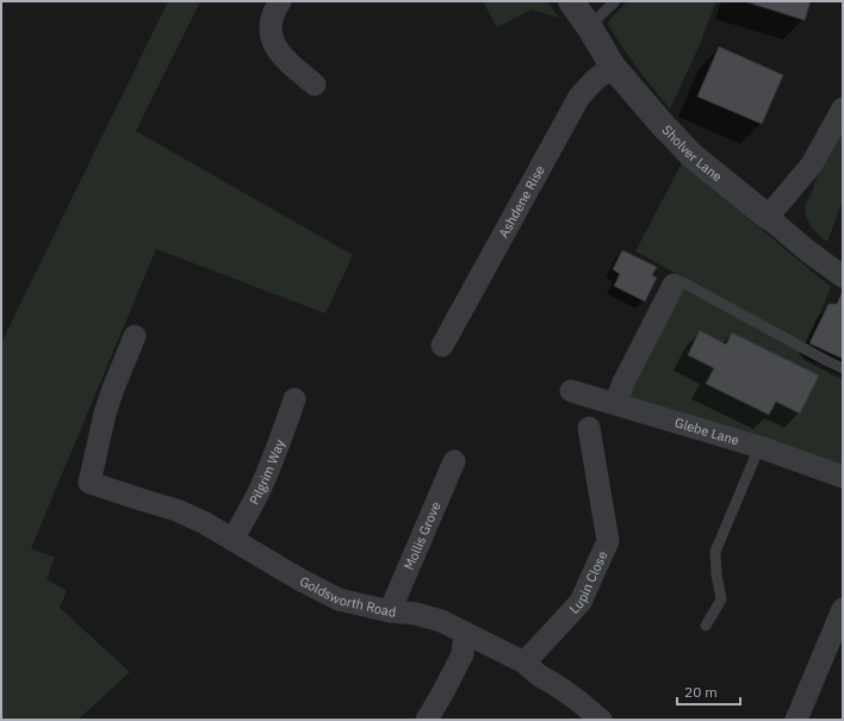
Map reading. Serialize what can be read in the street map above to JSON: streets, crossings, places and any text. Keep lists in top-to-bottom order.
{
  "streets": {
    "street": [
      "Sholver Lane",
      "Ashdene Rise",
      "Glebe Lane",
      "Pilgrim Way",
      "Mollis Grove",
      "Lupin Close",
      "Goldsworth Road"
    ]
  },
  "crossings": [
    ["Sholver Lane", "Ashdene Rise"],
    ["Pilgrim Way", "Goldsworth Road"],
    ["Mollis Grove", "Goldsworth Road"],
    ["Lupin Close", "Goldsworth Road"]
  ],
  "scale_bar": "20 m"
}
